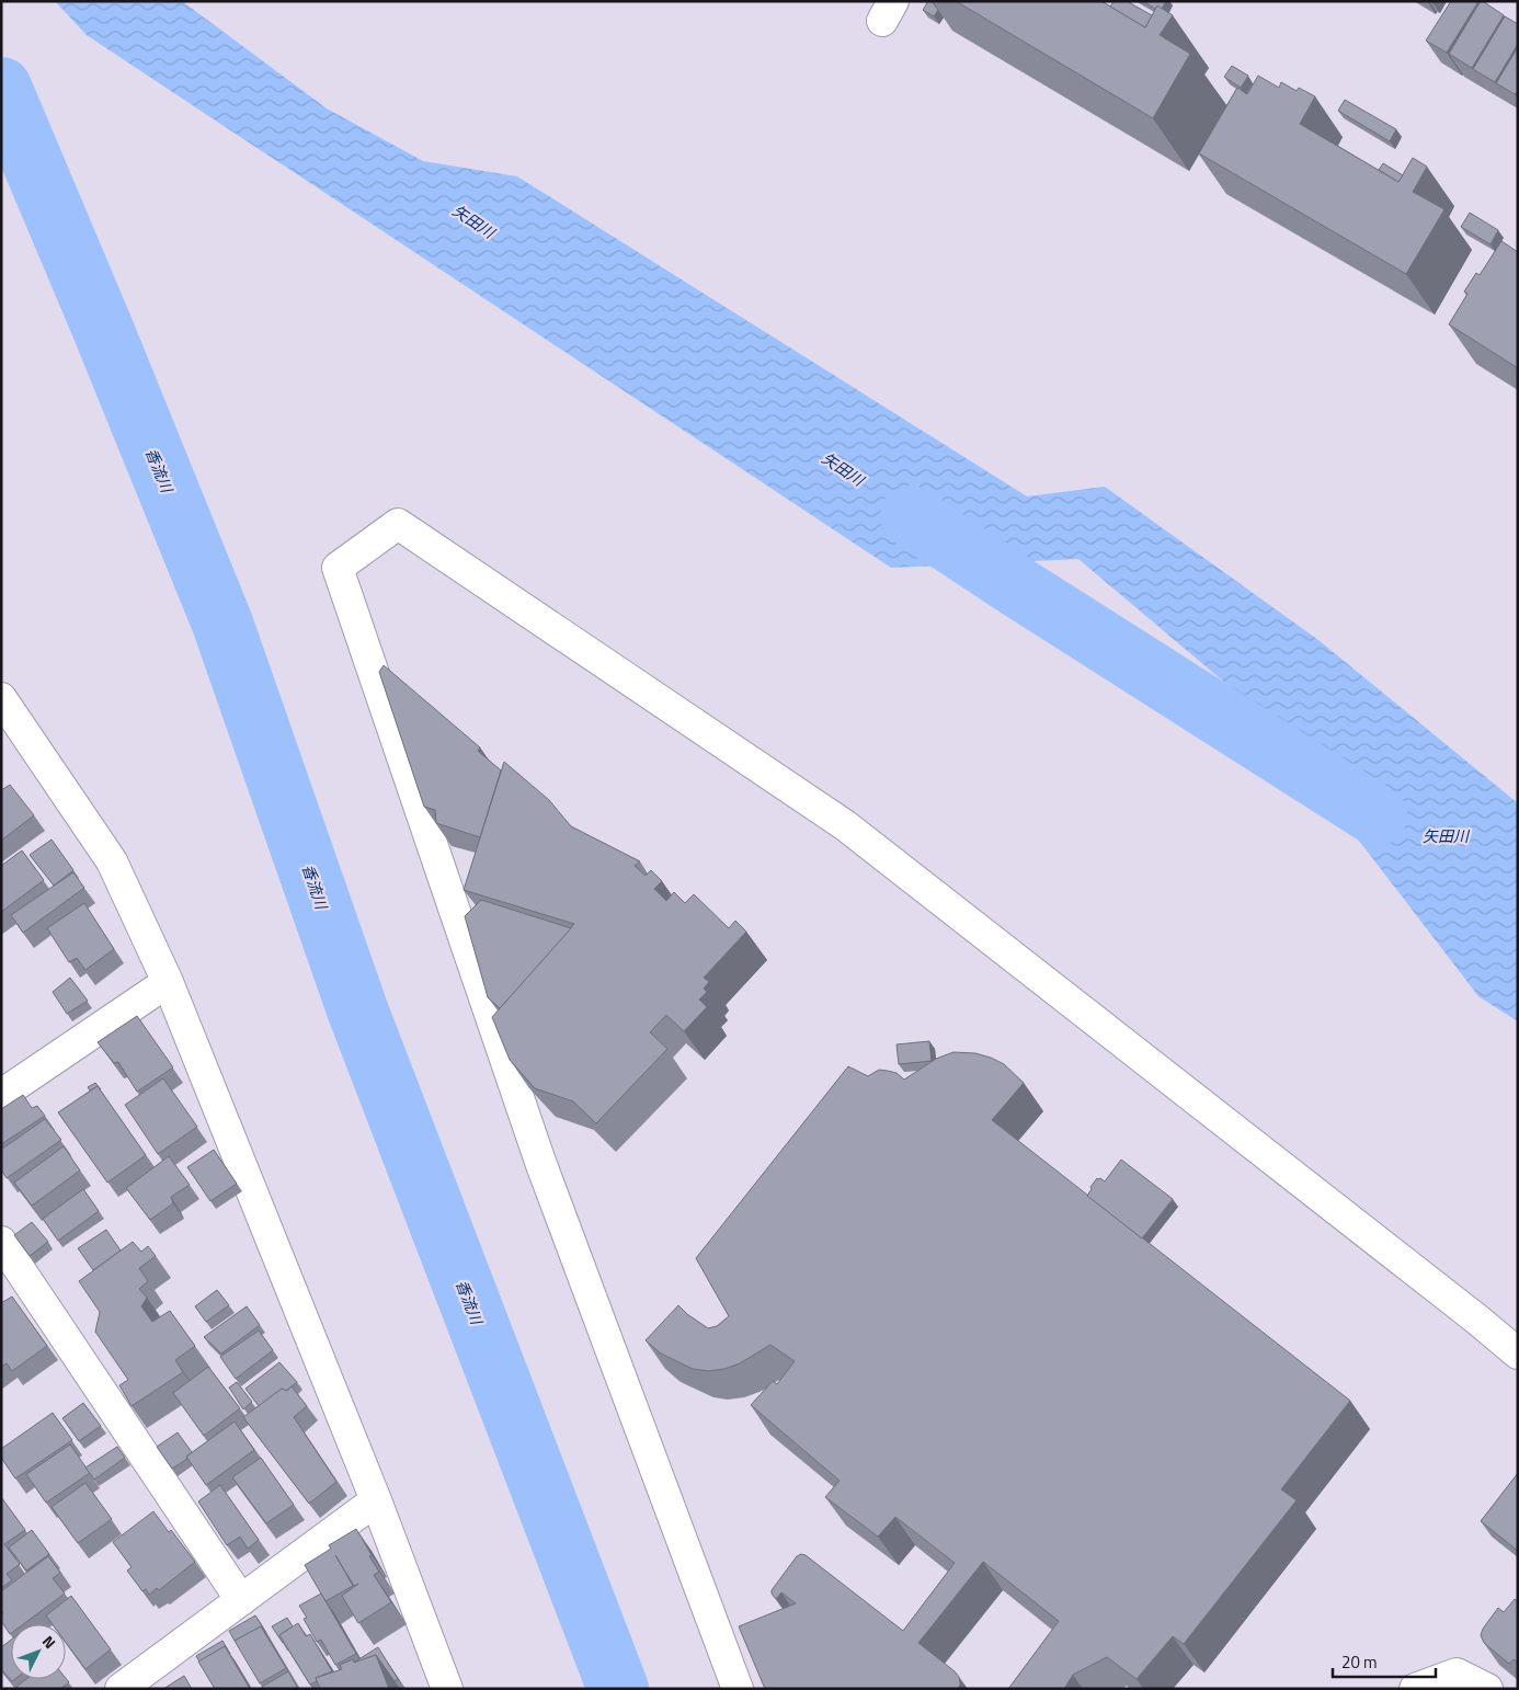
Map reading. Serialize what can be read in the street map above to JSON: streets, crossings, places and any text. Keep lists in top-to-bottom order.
{
  "water": ["矢田川", "香流川"],
  "scale_bar": "20 m",
  "north": "top right"
}
